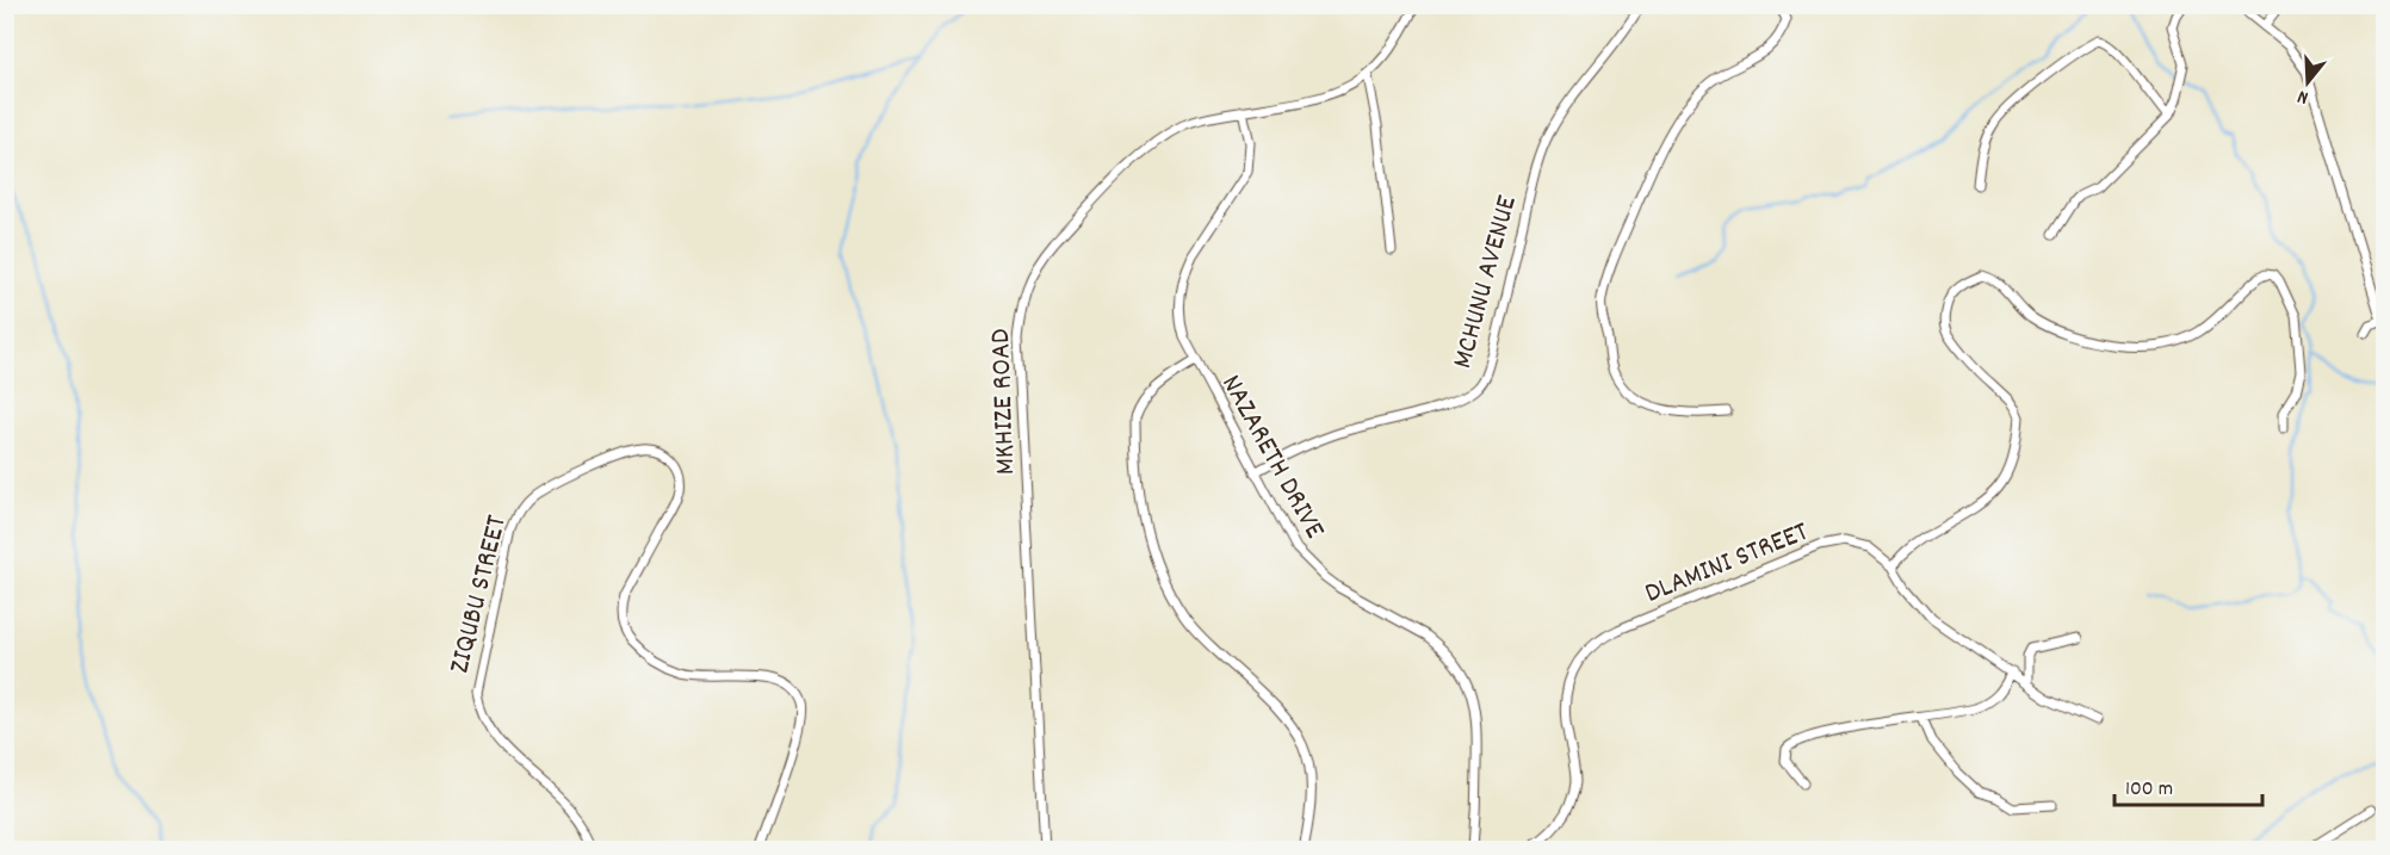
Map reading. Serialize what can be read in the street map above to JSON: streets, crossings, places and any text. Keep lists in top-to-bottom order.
{
  "streets": {
    "street": [
      "MCHUNU AVENUE",
      "MKHIZE ROAD",
      "NAZARETH DRIVE",
      "DLAMINI STREET",
      "ZIQUBU STREET"
    ]
  },
  "crossings": [
    ["MCHUNU AVENUE", "NAZARETH DRIVE"],
    ["MKHIZE ROAD", "NAZARETH DRIVE"]
  ],
  "scale_bar": "100 m",
  "north": "bottom"
}
